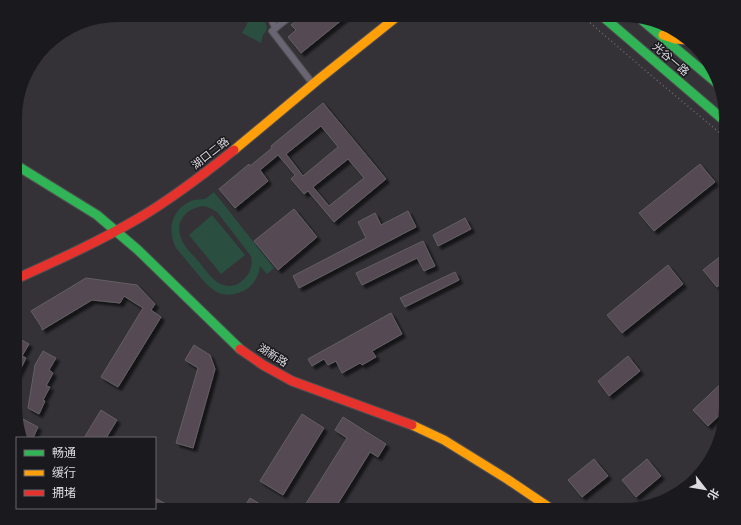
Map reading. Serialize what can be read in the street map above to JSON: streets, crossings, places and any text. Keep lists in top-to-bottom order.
{
  "streets": {
    "street": ["光谷一路", "湖口二路", "湖新路"]
  },
  "crossings": [
    ["湖口二路", "湖新路"]
  ],
  "legend": ["畅通", "缓行", "拥堵"],
  "north": "bottom right"
}
